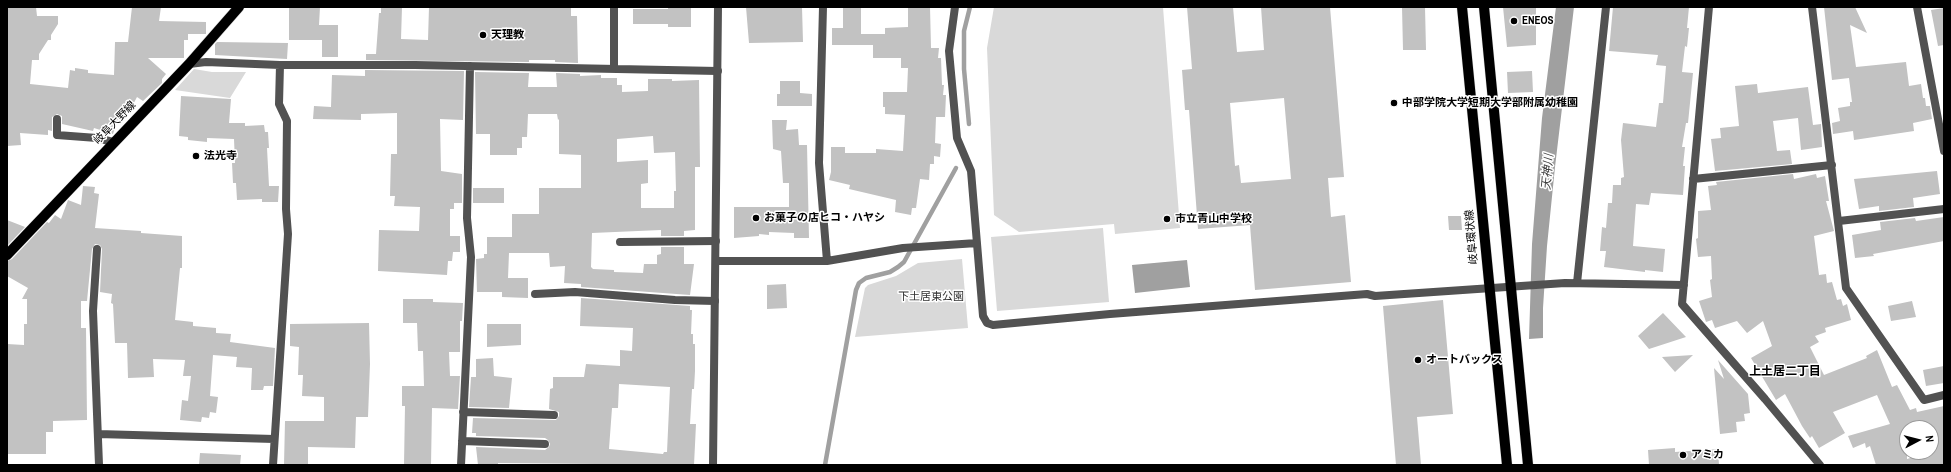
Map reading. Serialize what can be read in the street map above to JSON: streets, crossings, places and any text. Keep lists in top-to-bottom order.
{
  "streets": {
    "main road": ["岐阜大野線", "岐阜環状線"]
  },
  "districts": ["上土居二丁目"],
  "water": ["天神川"],
  "parks": ["下土居東公園"],
  "places": [
    "ENEOS",
    "天理教",
    "中部学院大学短期大学部附属幼稚園",
    "法光寺",
    "お菓子の店ヒコ・ハヤシ",
    "市立青山中学校",
    "オートバックス",
    "アミカ"
  ],
  "north": "right"
}
